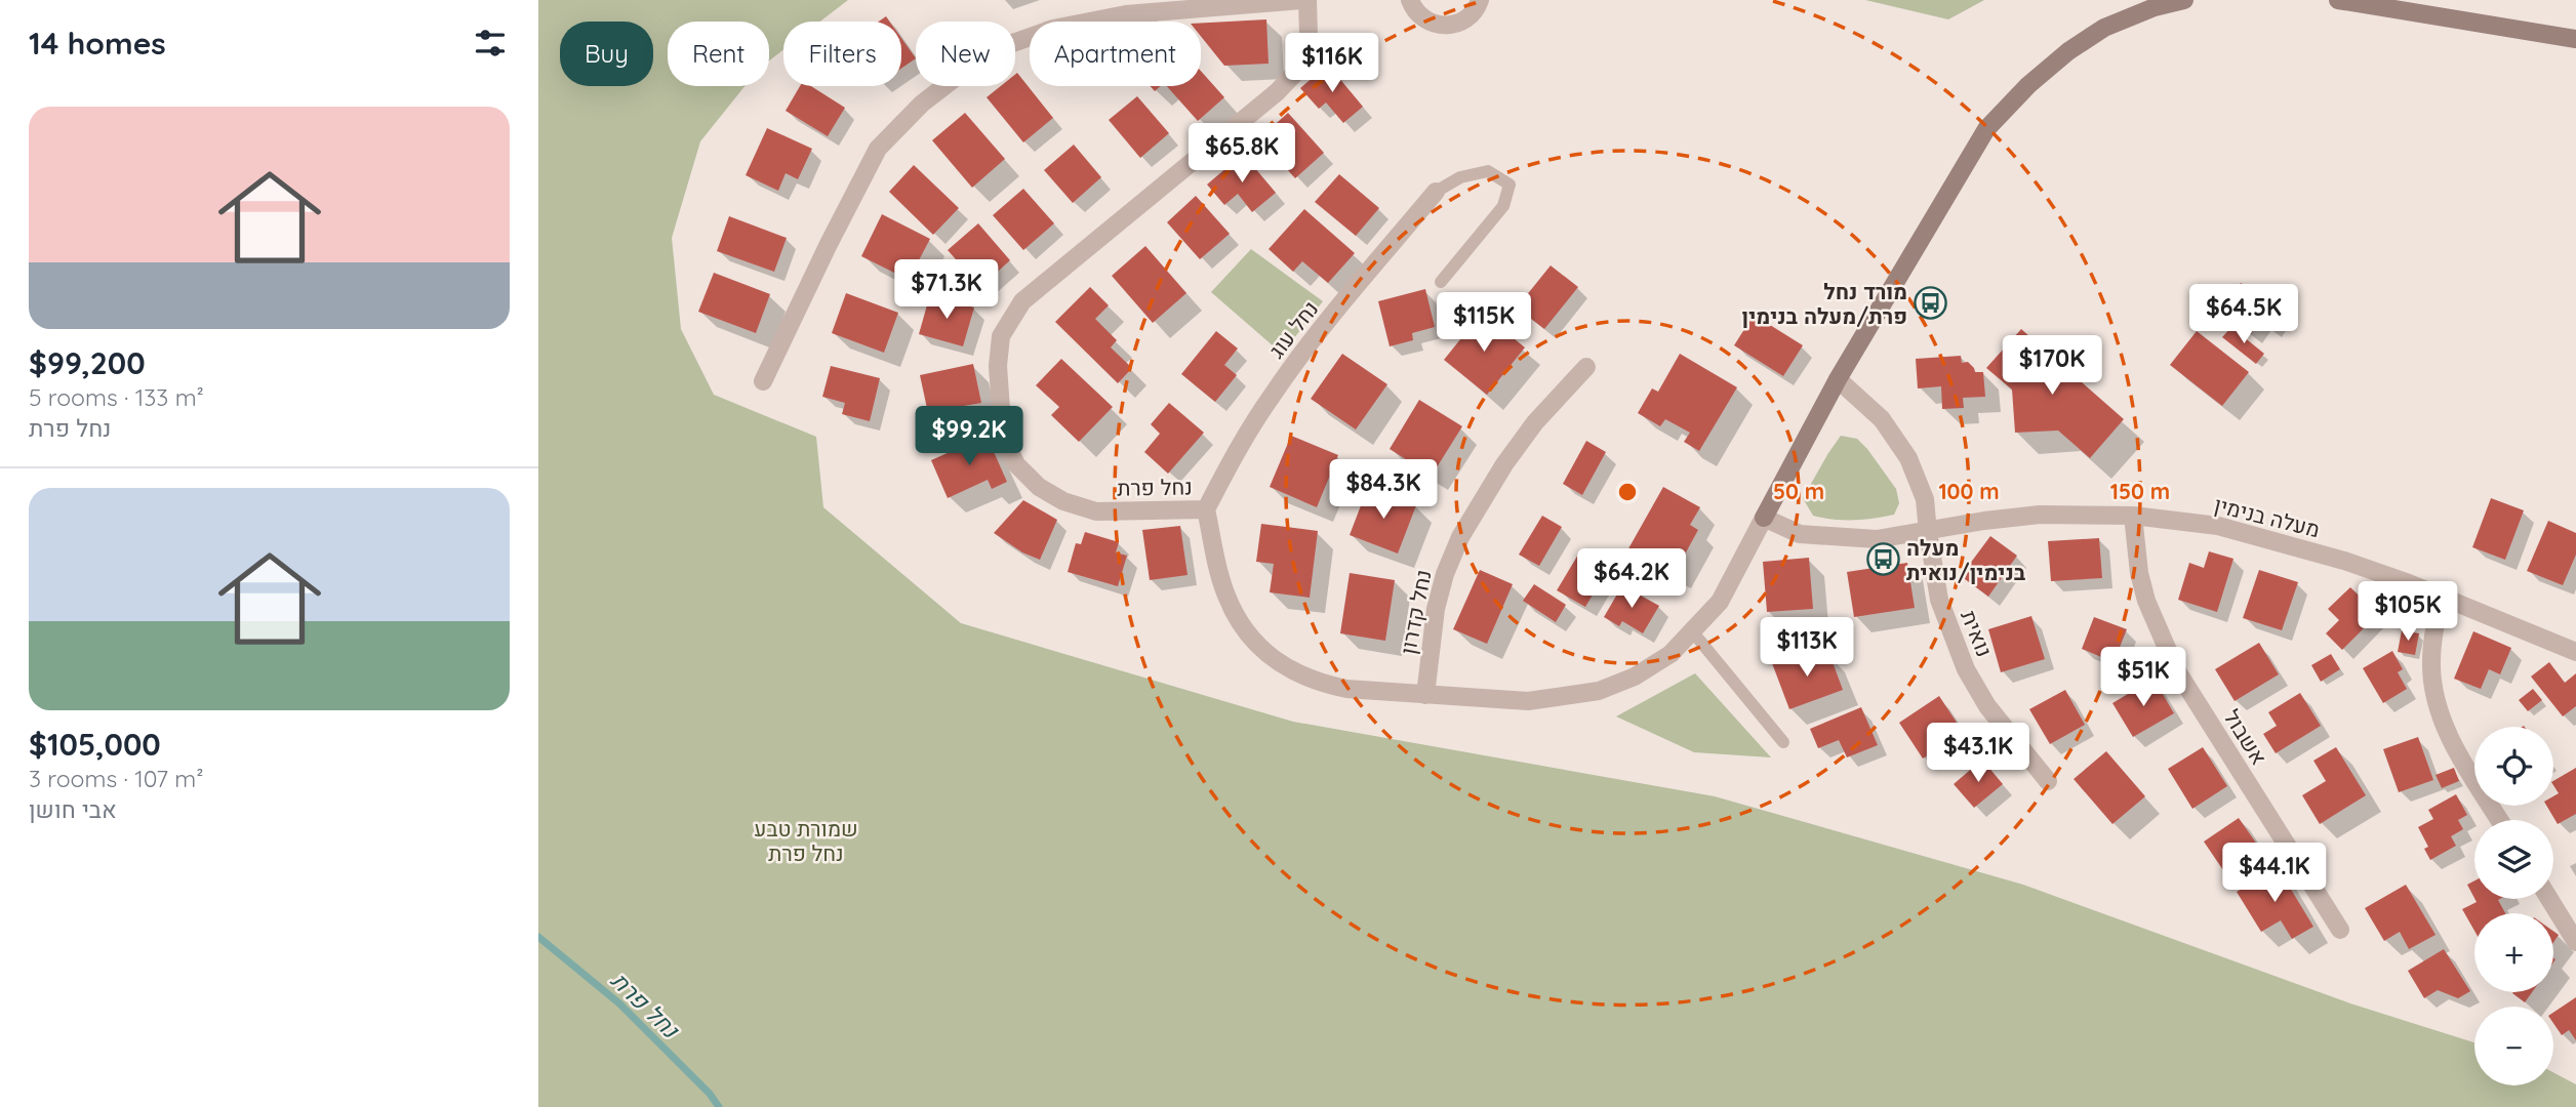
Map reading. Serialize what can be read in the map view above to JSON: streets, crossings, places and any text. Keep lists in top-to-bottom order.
{
  "streets": {
    "street": [
      "נחל עוג",
      "נחל פרת",
      "מעלה בנימין",
      "נחל קדרון",
      "נואית",
      "אשבול"
    ]
  },
  "crossings": [
    ["נחל עוג", "נחל פרת"],
    ["נחל פרת", "מעלה בנימין"],
    ["נחל פרת", "נחל קדרון"],
    ["מעלה בנימין", "נואית"],
    ["מעלה בנימין", "אשבול"]
  ],
  "water": ["נחל פרת"],
  "parks": ["שמורת טבע נחל פרת"],
  "places": {
    "bus stop": ["מורד נחל פרת/מעלה בנימין", "מעלה בנימין/נואית"]
  },
  "page": {
    "heading": "14 homes",
    "chip": [
      "Buy",
      "Rent",
      "Filters",
      "New",
      "Apartment"
    ],
    "price": [
      "$116K",
      "$65.8K",
      "$71.3K",
      "$64.5K",
      "$115K",
      "$170K",
      "$99.2K",
      "$84.3K",
      "$64.2K",
      "$105K",
      "$113K",
      "$51K",
      "$43.1K",
      "$44.1K"
    ],
    "list": [
      {
        "name": "$99,200",
        "note": "5 rooms · 133 m² · נחל פרת"
      },
      {
        "name": "$105,000",
        "note": "3 rooms · 107 m² · אבי חושן"
      }
    ],
    "map_buttons": ["+", "−"]
  },
  "rings": ["50 m", "100 m", "150 m"]
}
